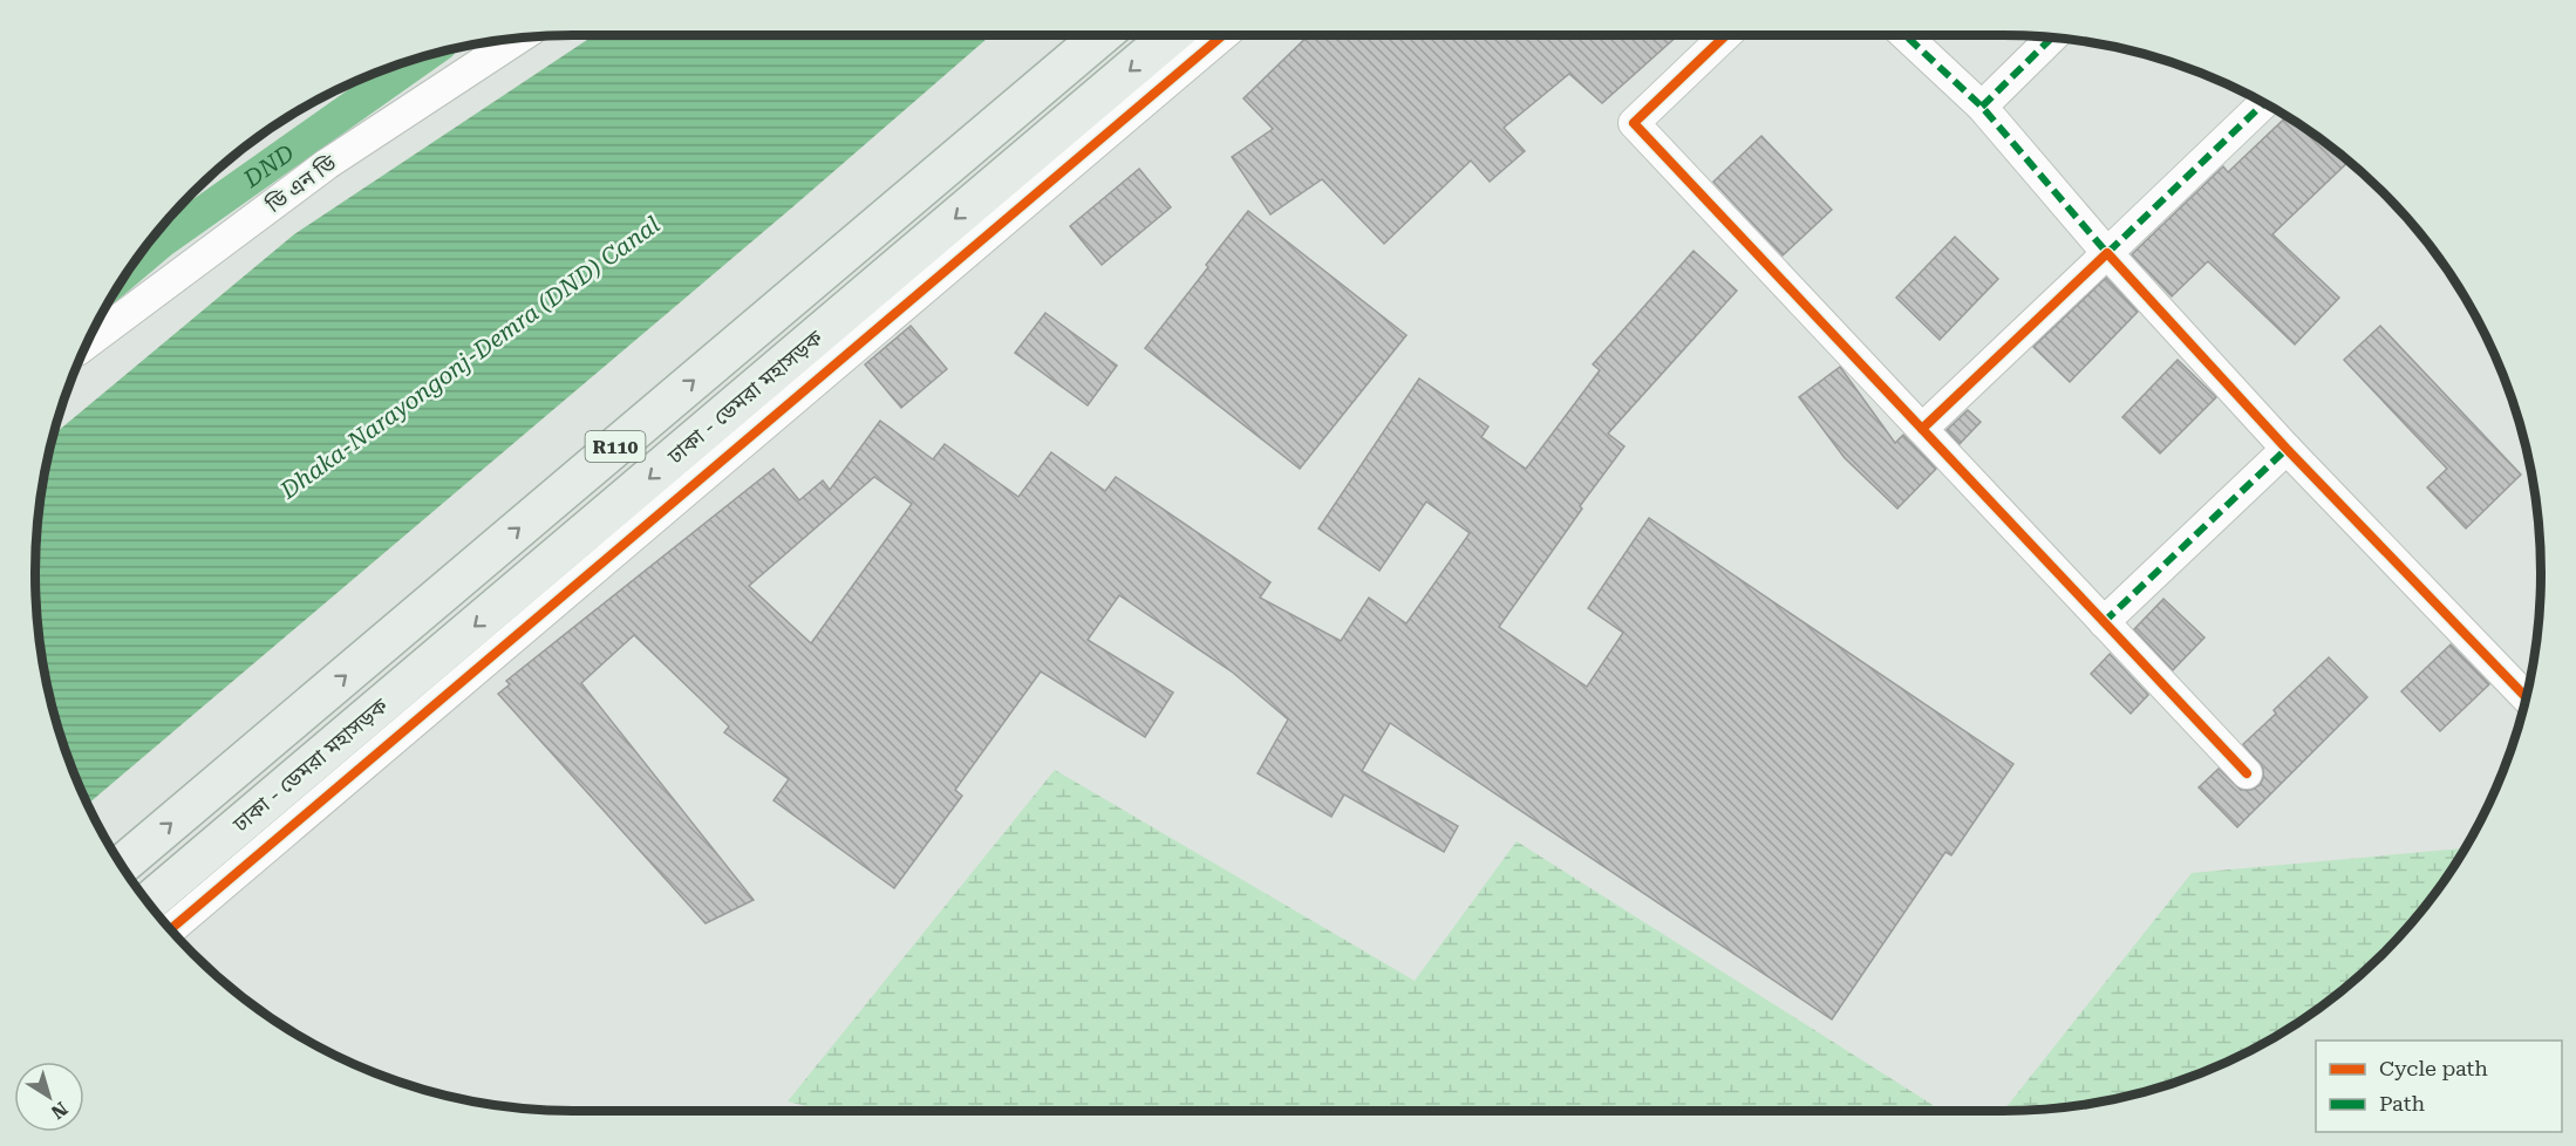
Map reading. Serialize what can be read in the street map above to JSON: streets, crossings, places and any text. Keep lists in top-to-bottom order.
{
  "streets": {
    "main road": ["ঢাকা - ডেমরা মহাসড়ক", "R110"],
    "street": ["ডি এন ডি"]
  },
  "water": ["DND", "Dhaka-Narayongonj-Demra (DND) Canal"],
  "legend": ["Cycle path", "Path"],
  "north": "bottom right"
}
